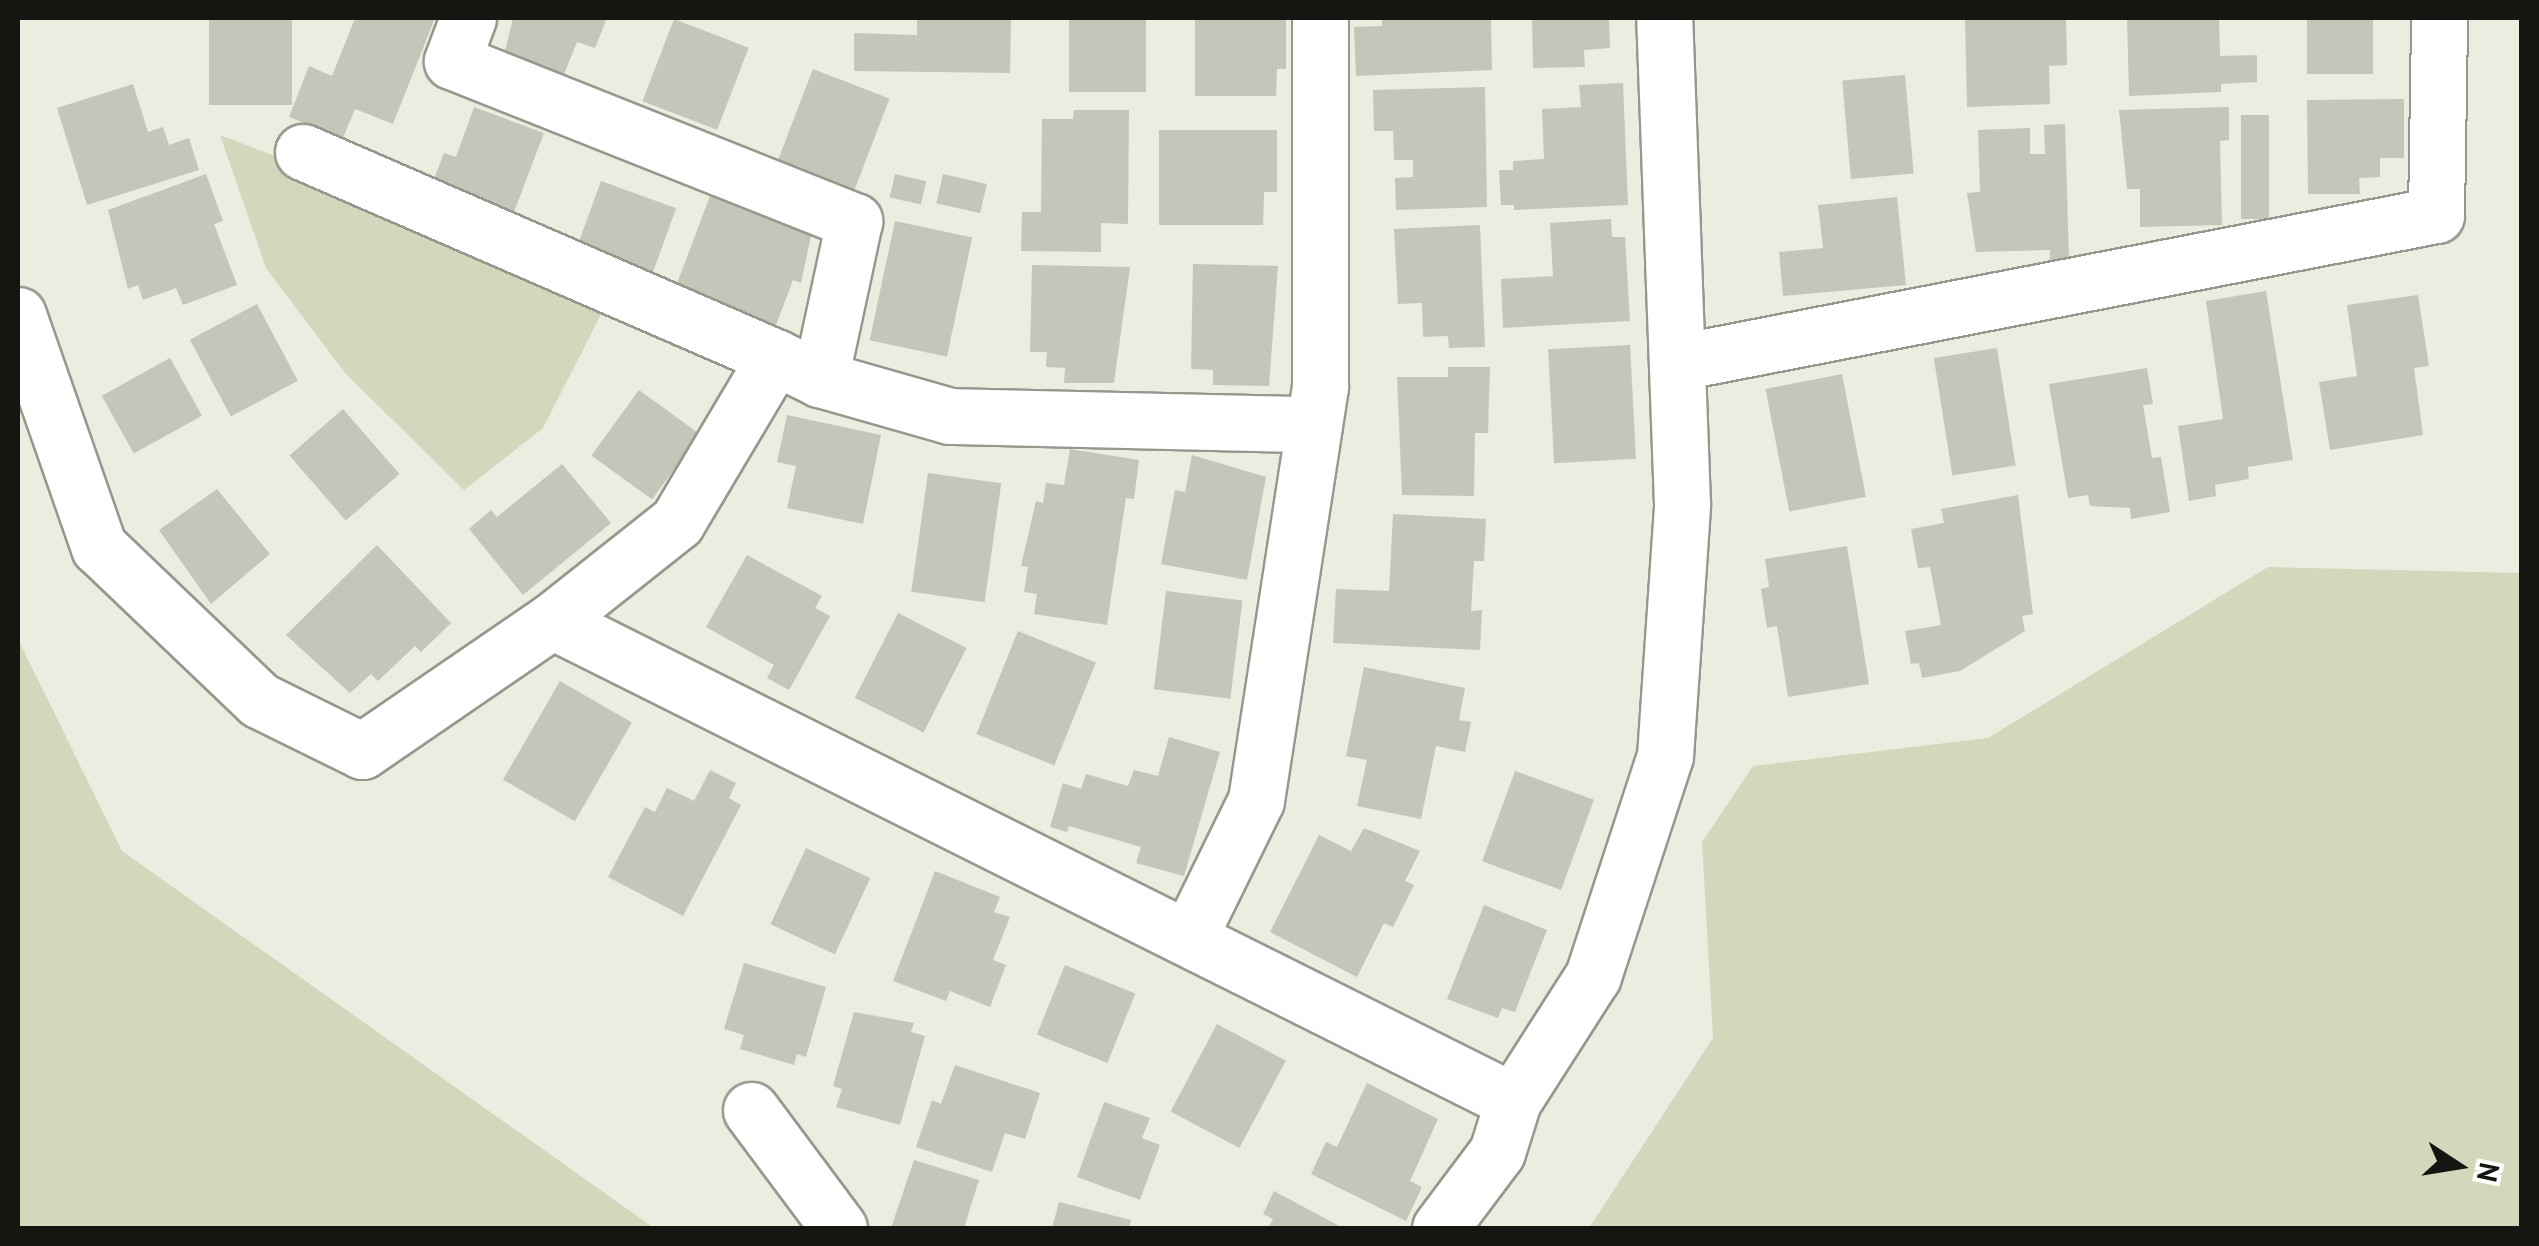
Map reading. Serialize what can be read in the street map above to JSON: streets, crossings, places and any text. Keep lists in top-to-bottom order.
{
  "north": "right"
}
